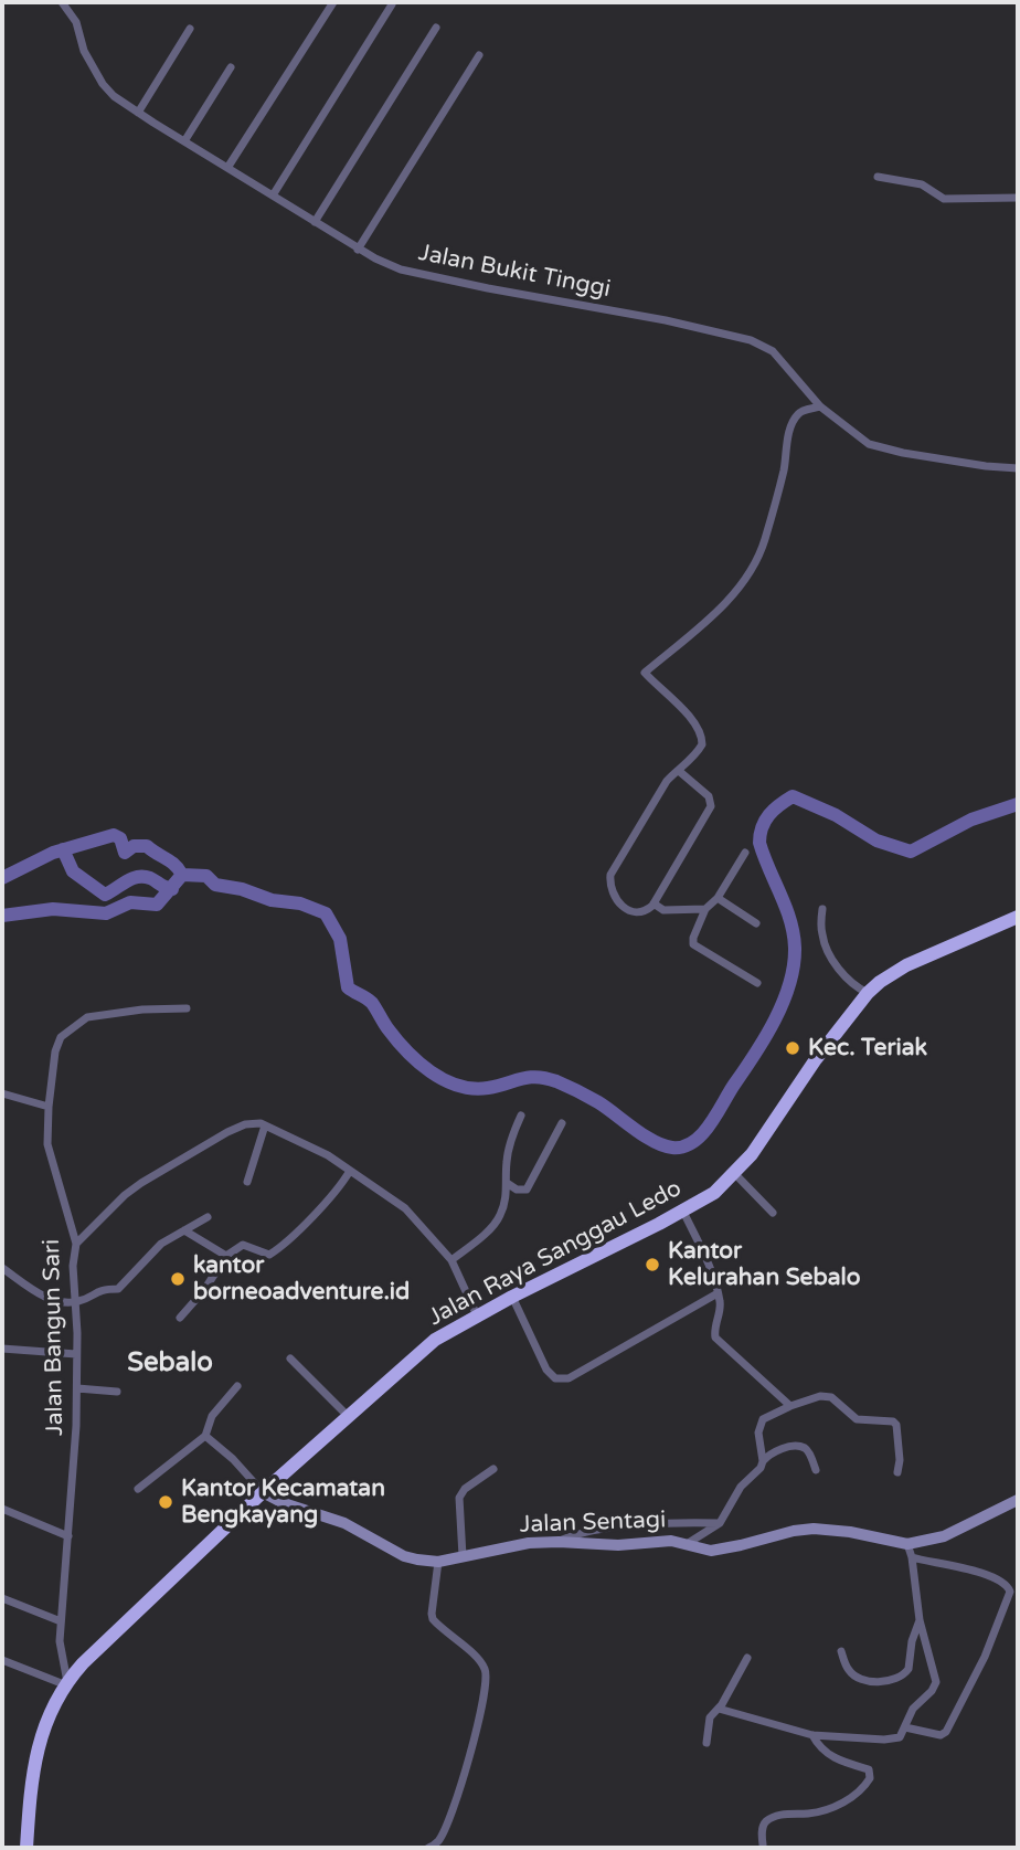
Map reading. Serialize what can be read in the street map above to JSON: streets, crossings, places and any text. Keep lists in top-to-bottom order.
{
  "streets": {
    "highway": ["Jalan Raya Sanggau Ledo"],
    "main road": ["Jalan Sentagi"],
    "street": ["Jalan Bukit Tinggi", "Jalan Bangun Sari"]
  },
  "crossings": [
    ["Jalan Raya Sanggau Ledo", "Jalan Bangun Sari"],
    ["Jalan Raya Sanggau Ledo", "Jalan Sentagi"]
  ],
  "districts": ["Sebalo"],
  "places": [
    "Kec. Teriak",
    "Kantor Kelurahan Sebalo",
    "kantor borneoadventure.id",
    "Kantor Kecamatan Bengkayang"
  ]
}
